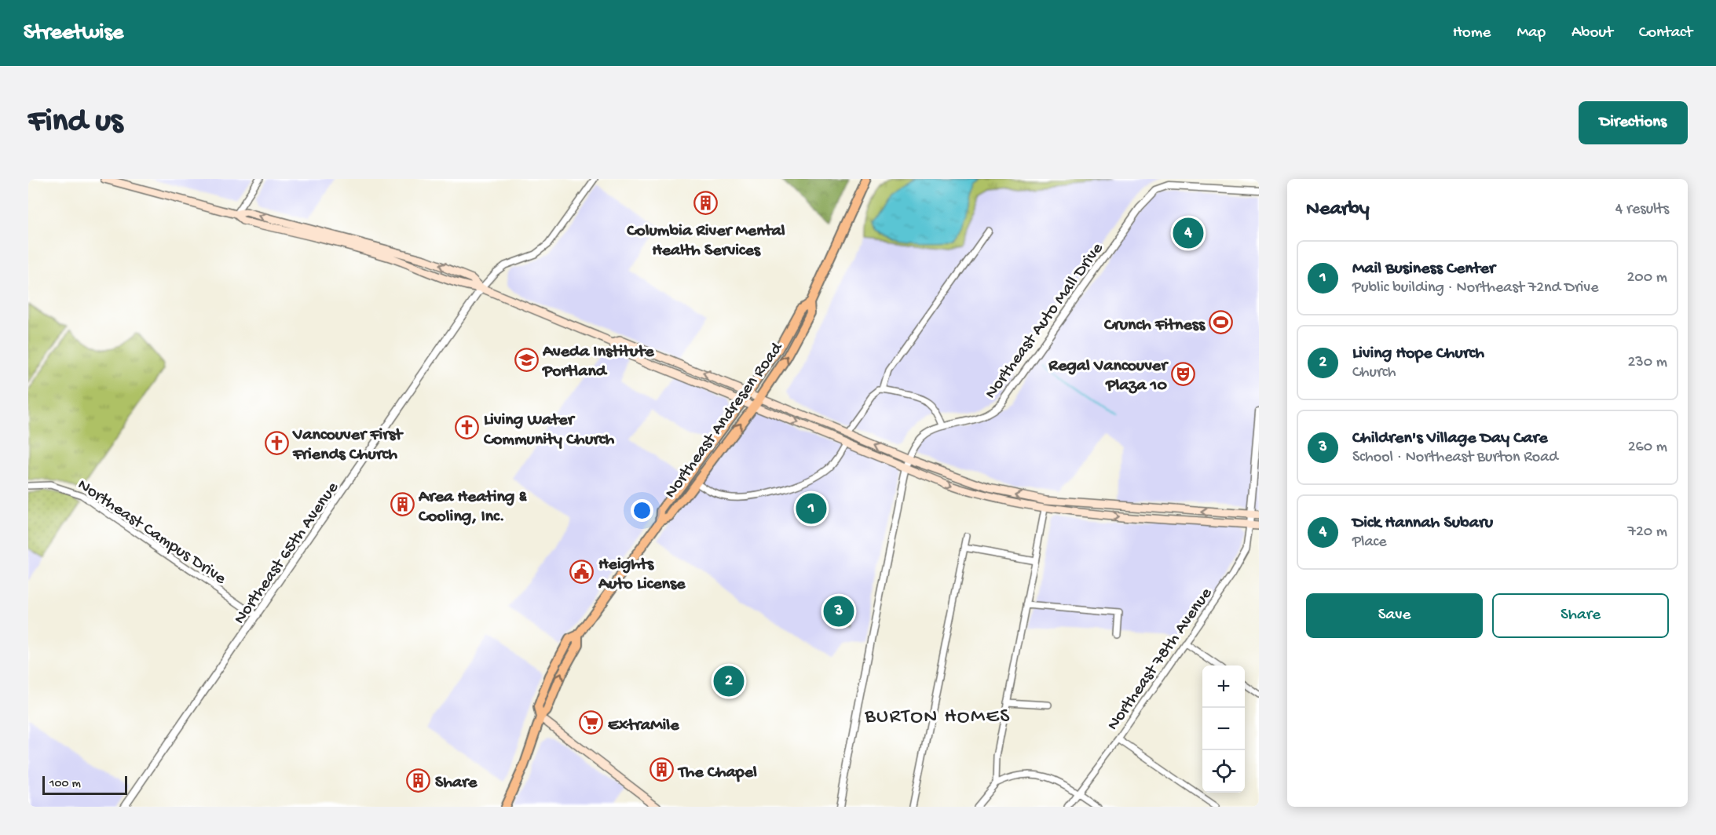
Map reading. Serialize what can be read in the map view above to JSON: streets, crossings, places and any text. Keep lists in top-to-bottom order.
{
  "streets": {
    "main road": ["Northeast Andresen Road"],
    "street": [
      "Northeast Auto Mall Drive",
      "Northeast Campus Drive",
      "Northeast 65th Avenue",
      "Northeast 78th Avenue"
    ]
  },
  "crossings": [
    ["Northeast Campus Drive", "Northeast 65th Avenue"]
  ],
  "districts": ["BURTON HOMES"],
  "places": {
    "building": [
      "Columbia River Mental Health Services",
      "Area Heating & Cooling, Inc.",
      "The Chapel",
      "Share"
    ],
    "sports": ["Crunch Fitness"],
    "school or university": ["Aveda Institute Portland"],
    "theatre": ["Regal Vancouver Plaza 10"],
    "church": ["Living Water Community Church", "Vancouver First Friends Church"],
    "public building": ["Heights Auto License"],
    "supermarket": ["ExtraMile"]
  },
  "scale_bar": "100 m",
  "page": {
    "header": "Streetwise",
    "nav": [
      "Home",
      "Map",
      "About",
      "Contact"
    ],
    "buttons": [
      "Directions",
      ["Save", "Share"]
    ],
    "title": "Find us",
    "heading": ["Nearby", "4 results"],
    "pins": [
      "4",
      "1",
      "3",
      "2"
    ],
    "list": [
      {
        "mark": "1",
        "name": "Mail Business Center",
        "note": "Public building · Northeast 72nd Drive",
        "value": "200 m"
      },
      {
        "mark": "2",
        "name": "Living Hope Church",
        "note": "Church",
        "value": "230 m"
      },
      {
        "mark": "3",
        "name": "Children's Village Day Care",
        "note": "School · Northeast Burton Road",
        "value": "260 m"
      },
      {
        "mark": "4",
        "name": "Dick Hannah Subaru",
        "note": "Place",
        "value": "720 m"
      }
    ],
    "map_buttons": ["+", "−"],
    "scale": "100 m"
  }
}
